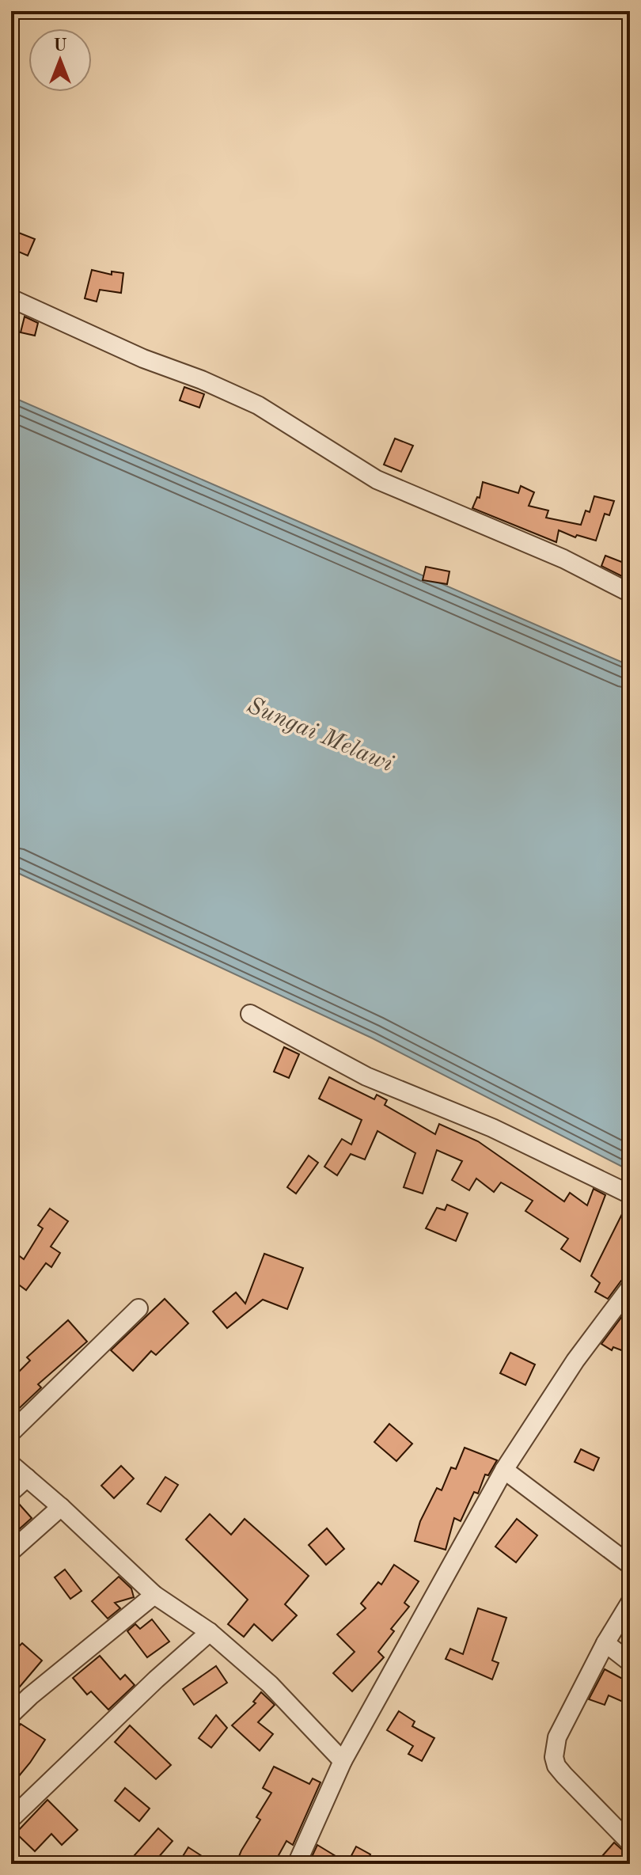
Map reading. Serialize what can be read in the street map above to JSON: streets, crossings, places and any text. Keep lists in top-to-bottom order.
{
  "water": ["Sungai Melawi"],
  "north": "top"
}
